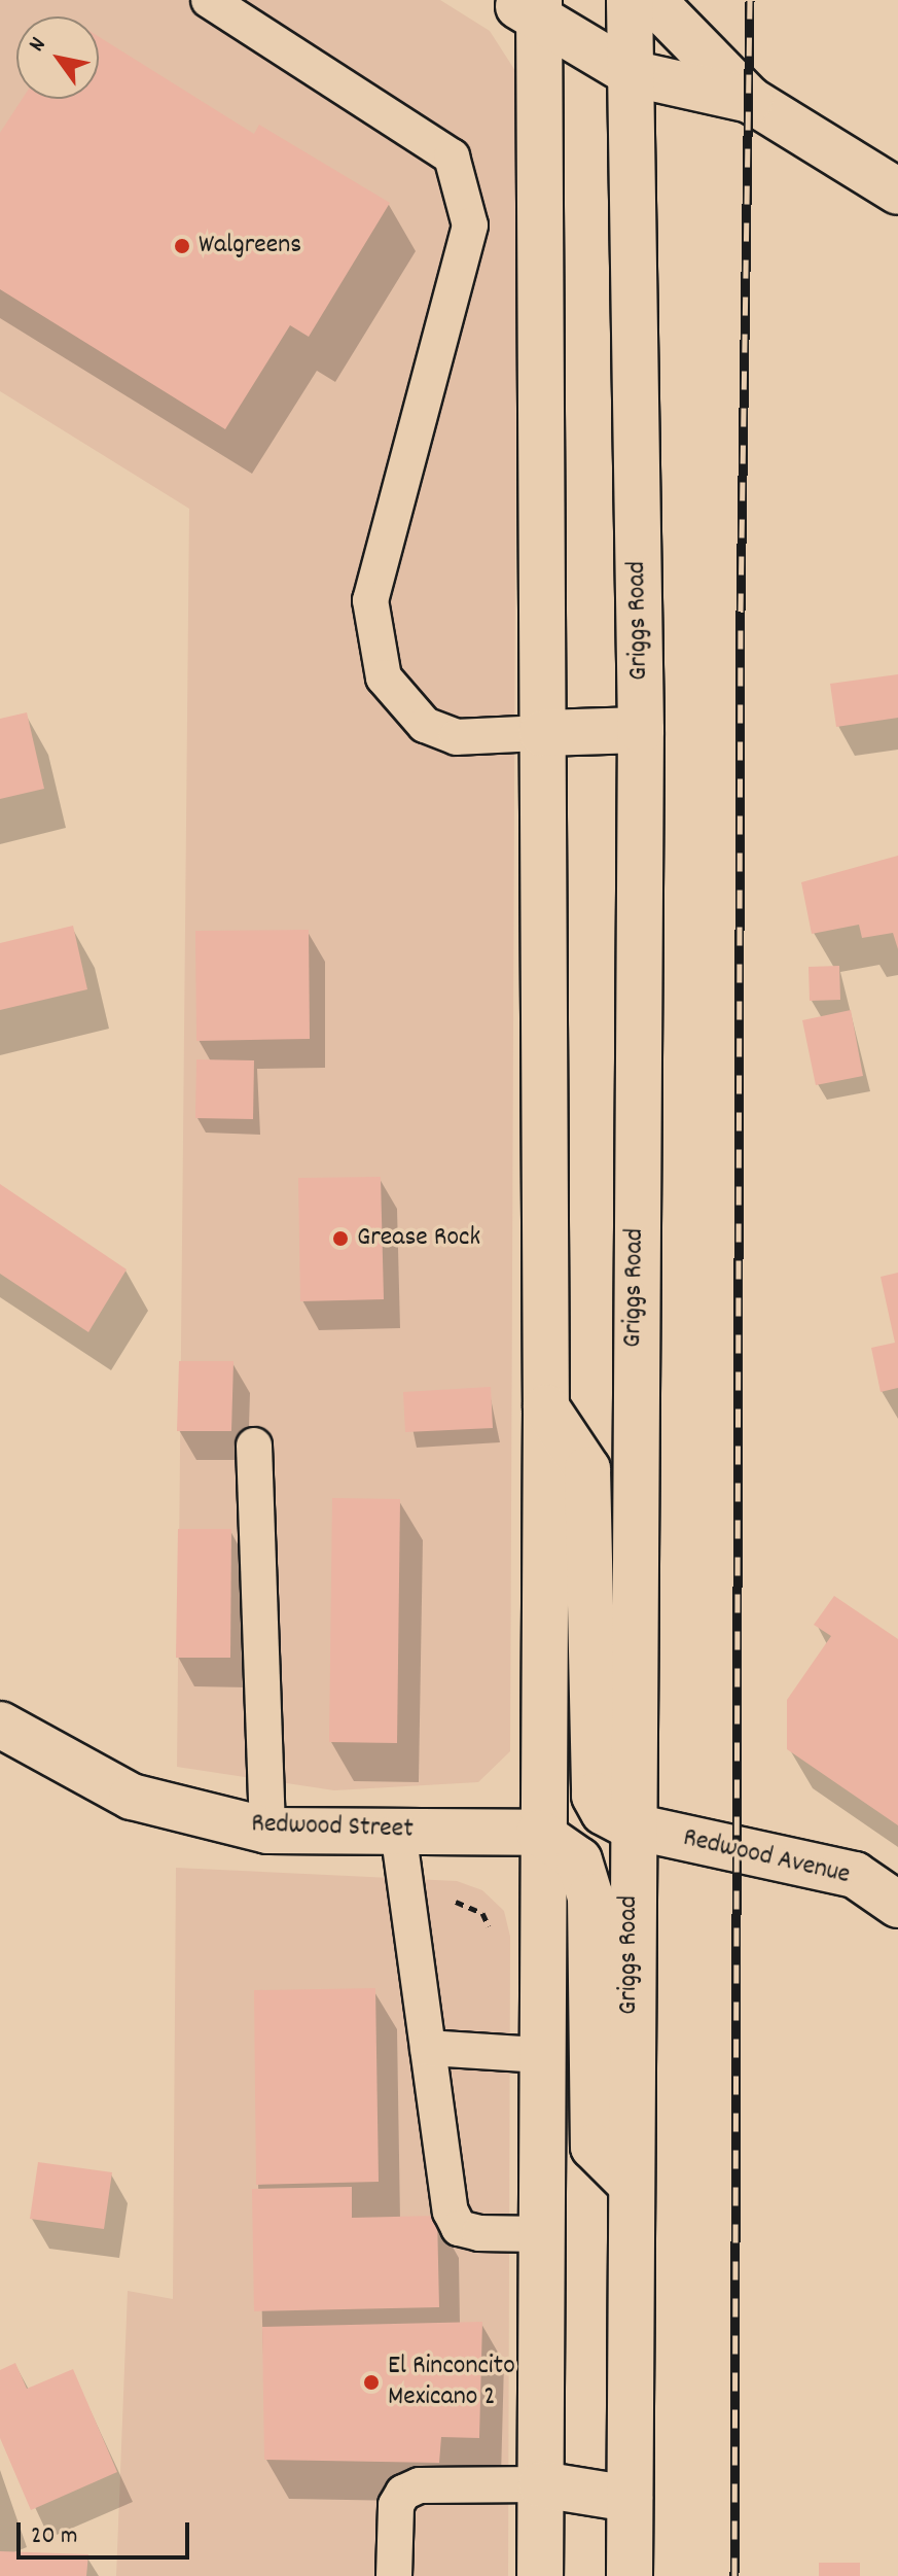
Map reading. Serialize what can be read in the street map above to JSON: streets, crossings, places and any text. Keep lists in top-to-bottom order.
{
  "streets": {
    "main road": ["Griggs Road", "Redwood Street", "Redwood Avenue"]
  },
  "crossings": [
    ["Griggs Road", "Redwood Avenue"]
  ],
  "places": ["Walgreens", "Grease Rock", "El Rinconcito Mexicano 2"],
  "scale_bar": "20 m",
  "north": "top left"
}
